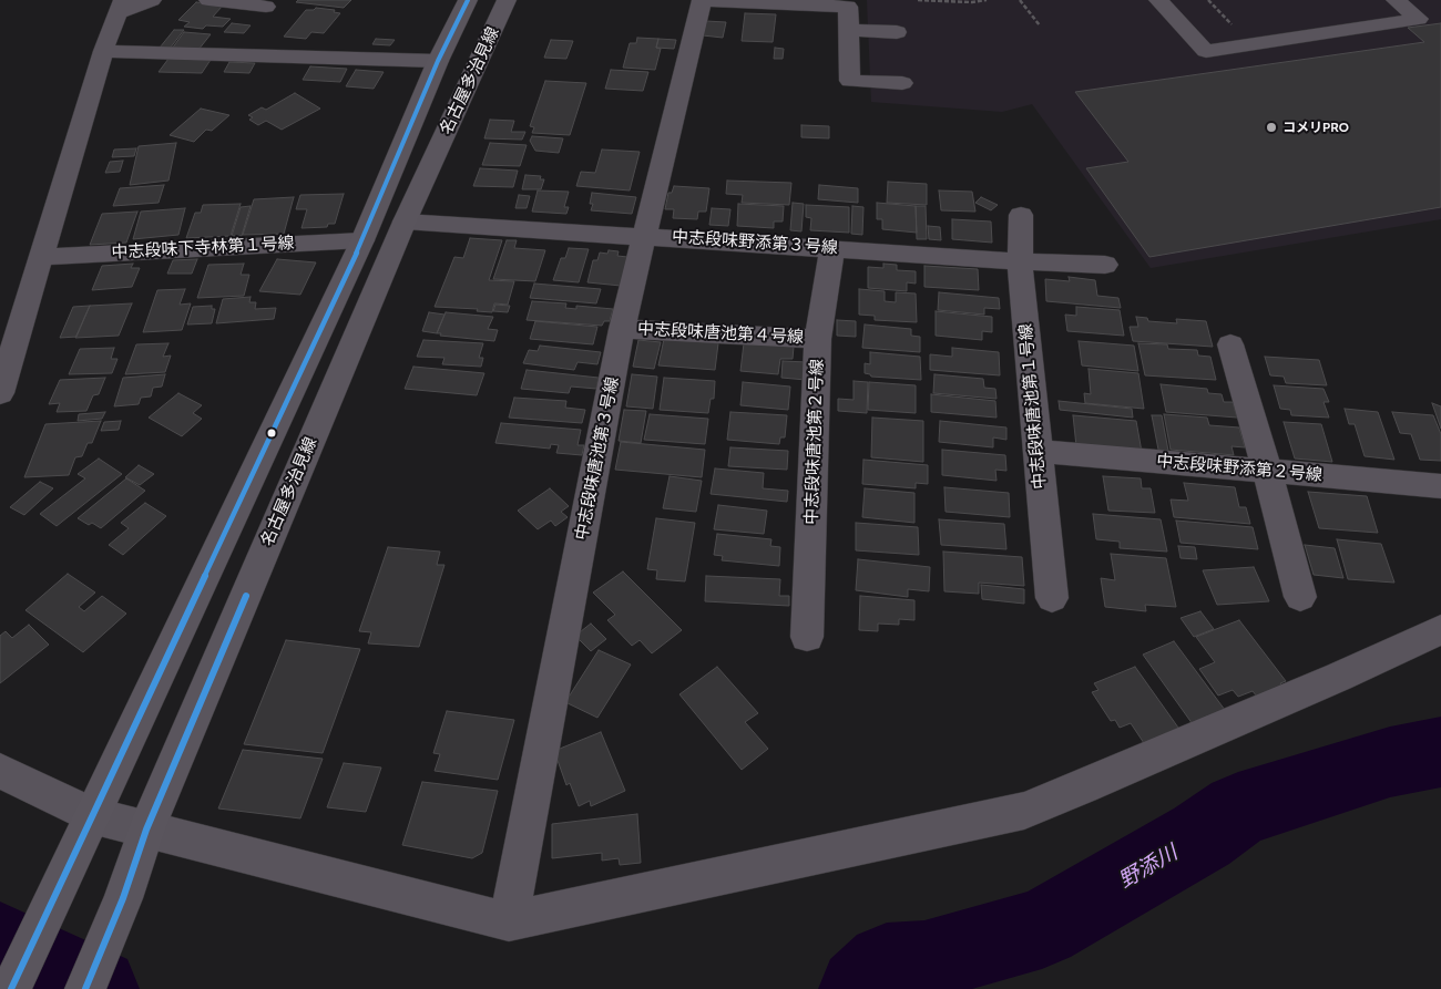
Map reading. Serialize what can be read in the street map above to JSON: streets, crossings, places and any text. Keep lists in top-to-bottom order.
{
  "streets": {
    "main road": ["名古屋多治見線"],
    "street": [
      "中志段味野添第３号線",
      "中志段味下寺林第１号線",
      "中志段味唐池第４号線",
      "中志段味唐池第１号線",
      "中志段味唐池第２号線",
      "中志段味唐池第３号線",
      "中志段味野添第２号線"
    ]
  },
  "crossings": [
    ["名古屋多治見線", "中志段味野添第３号線"],
    ["中志段味野添第３号線", "中志段味唐池第１号線"],
    ["中志段味野添第３号線", "中志段味唐池第２号線"],
    ["中志段味野添第３号線", "中志段味唐池第３号線"],
    ["中志段味唐池第４号線", "中志段味唐池第２号線"],
    ["中志段味唐池第４号線", "中志段味唐池第３号線"],
    ["中志段味唐池第１号線", "中志段味野添第２号線"]
  ],
  "water": ["野添川"],
  "places": ["コメリPRO"]
}
